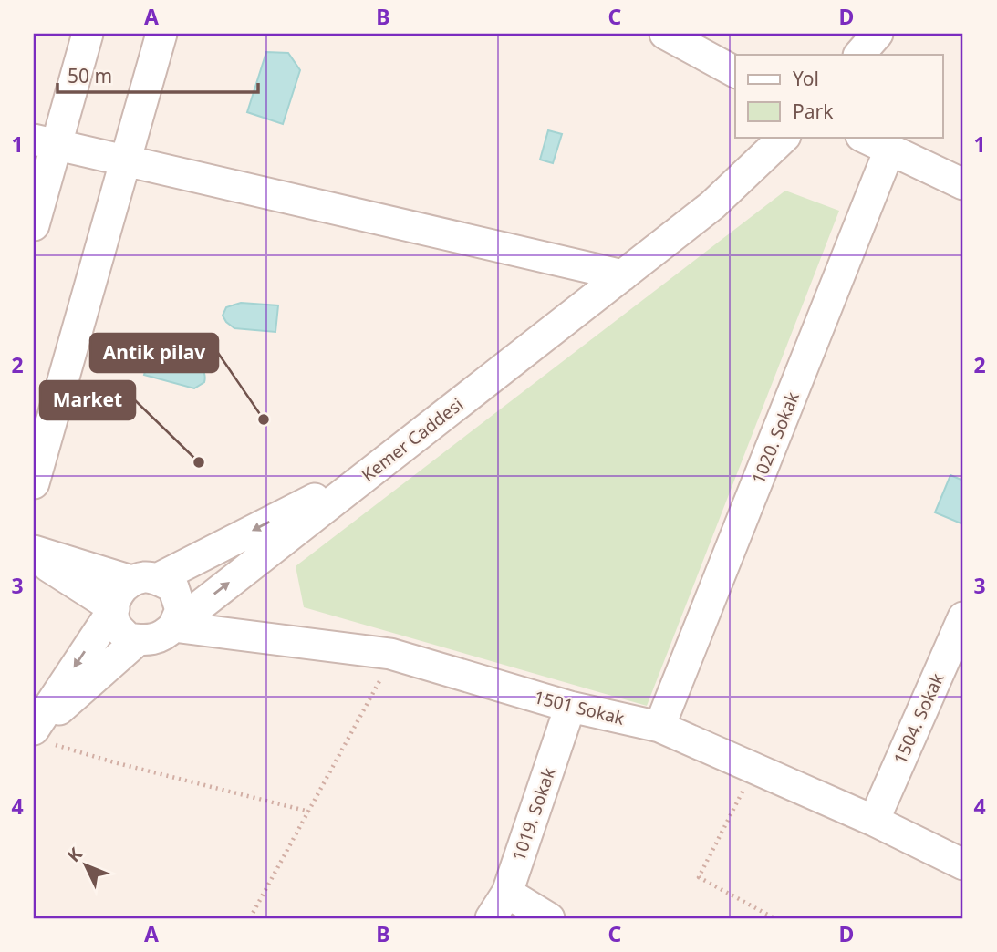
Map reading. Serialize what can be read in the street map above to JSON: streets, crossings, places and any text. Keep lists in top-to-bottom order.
{
  "streets": {
    "street": [
      "1020. Sokak",
      "Kemer Caddesi",
      "1501 Sokak",
      "1504. Sokak",
      "1019. Sokak"
    ]
  },
  "crossings": [
    ["1020. Sokak", "1501 Sokak"],
    ["Kemer Caddesi", "1501 Sokak"],
    ["1501 Sokak", "1504. Sokak"],
    ["1501 Sokak", "1019. Sokak"]
  ],
  "places": ["Antik pilav", "Market"],
  "legend": ["Yol", "Park"],
  "scale_bar": "50 m",
  "north": "top left",
  "grid": {
    "columns": [
      "A",
      "B",
      "C",
      "D"
    ],
    "rows": [
      "1",
      "2",
      "3",
      "4"
    ]
  }
}
